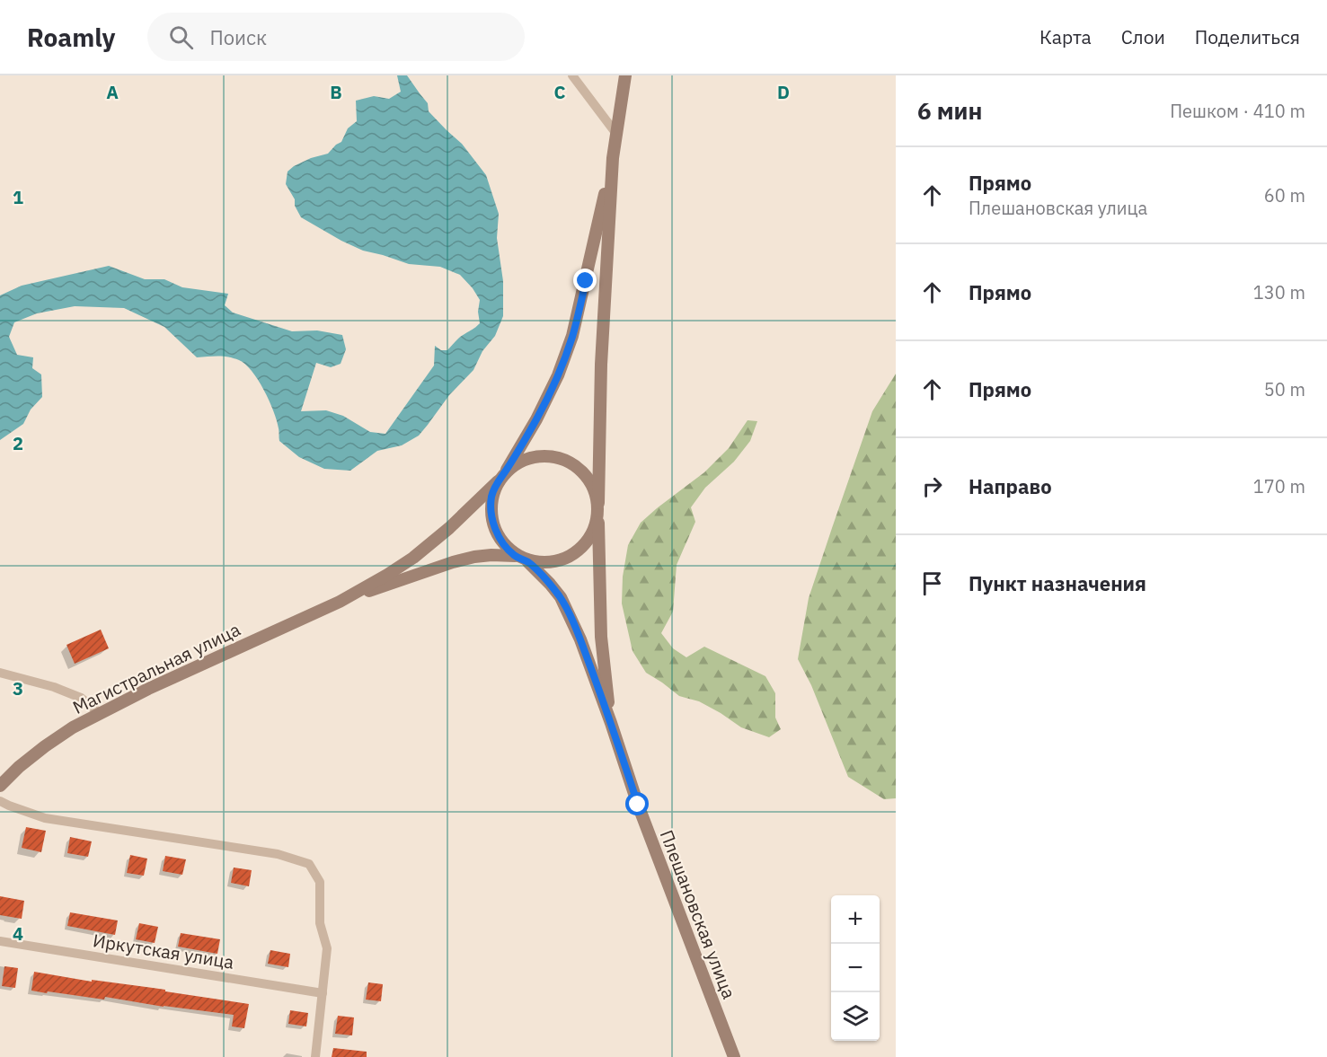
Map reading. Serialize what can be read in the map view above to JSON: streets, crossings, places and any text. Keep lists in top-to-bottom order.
{
  "streets": {
    "main road": ["Магистральная улица", "Плешановская улица"],
    "street": ["Иркутская улица"]
  },
  "page": {
    "header": "Roamly",
    "search": "Поиск",
    "nav": ["Карта", "Слои", "Поделиться"],
    "heading": ["6 мин", "Пешком · 410 m"],
    "list": [
      ["Прямо", "Плешановская улица", "60 m"],
      ["Прямо", "130 m"],
      ["Прямо", "50 m"],
      ["Направо", "170 m"],
      "Пункт назначения"
    ],
    "map_buttons": ["+", "−"]
  },
  "grid": {
    "columns": [
      "A",
      "B",
      "C",
      "D"
    ],
    "rows": [
      "1",
      "2",
      "3",
      "4"
    ]
  }
}
